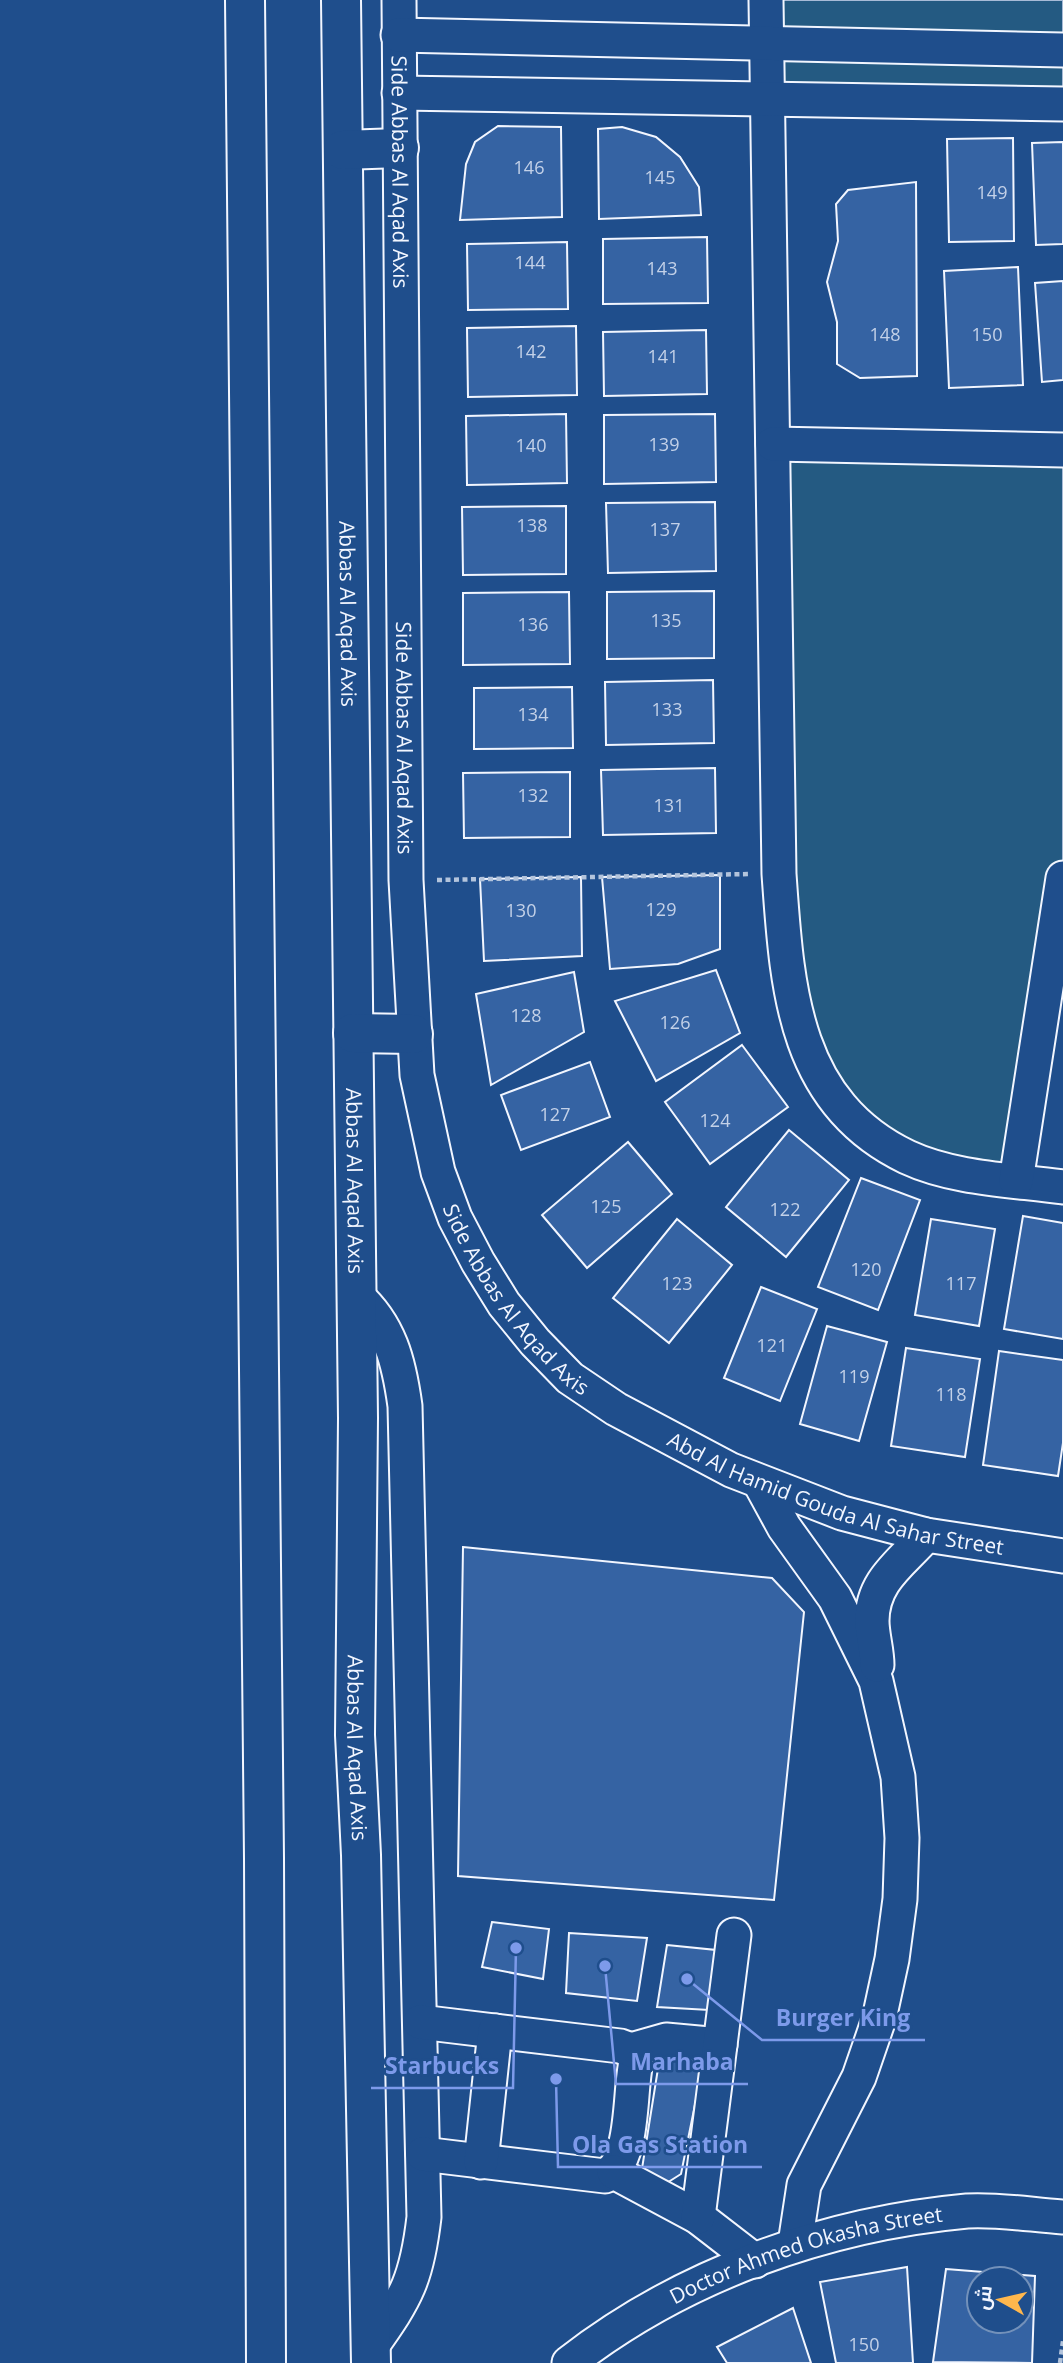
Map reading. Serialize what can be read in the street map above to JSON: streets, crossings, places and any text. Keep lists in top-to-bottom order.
{
  "streets": {
    "main road": ["Abbas Al Aqad Axis"],
    "street": ["Side Abbas Al Aqad Axis", "Abd Al Hamid Gouda Al Sahar Street", "Doctor Ahmed Okasha Street"]
  },
  "crossings": [
    ["Side Abbas Al Aqad Axis", "Abd Al Hamid Gouda Al Sahar Street"]
  ],
  "places": [
    "Starbucks",
    "Marhaba",
    "Burger King",
    "Ola Gas Station"
  ],
  "house_numbers": [
    "146",
    "145",
    "149",
    "144",
    "143",
    "148",
    "150",
    "142",
    "141",
    "139",
    "140",
    "138",
    "137",
    "135",
    "136",
    "133",
    "134",
    "132",
    "131",
    "129",
    "130",
    "128",
    "126",
    "127",
    "124",
    "125",
    "122",
    "120",
    "123",
    "117",
    "121",
    "119",
    "118",
    "150"
  ],
  "north": "left"
}
